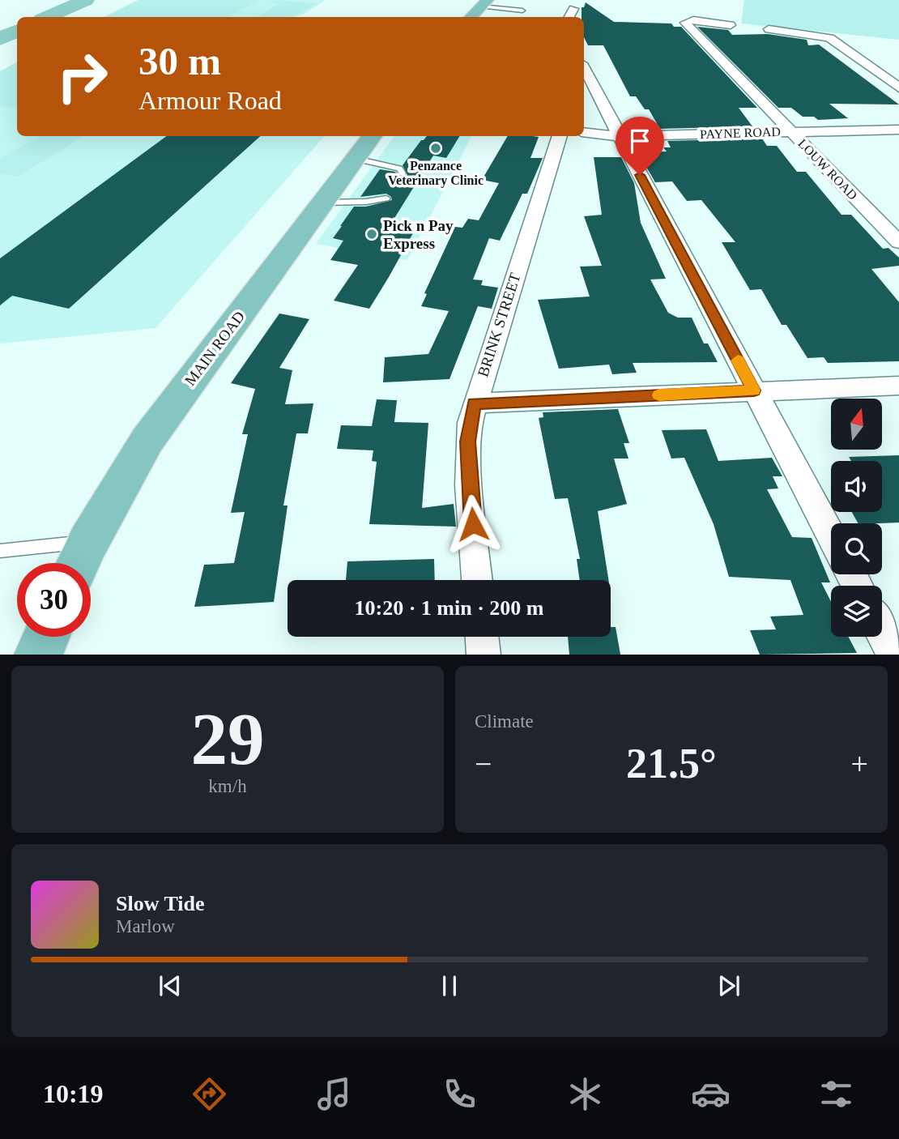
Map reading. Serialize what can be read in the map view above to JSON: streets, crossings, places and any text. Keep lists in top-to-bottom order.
{
  "streets": {
    "main road": ["MAIN ROAD"],
    "street": ["PAYNE ROAD", "LOUW ROAD", "BRINK STREET"]
  },
  "crossings": [
    ["PAYNE ROAD", "LOUW ROAD"]
  ],
  "places": ["Penzance Veterinary Clinic", "Pick n Pay Express"],
  "north": "top",
  "page": {
    "turn": ["30 m", "Armour Road"],
    "limit": "30",
    "trip": "10:20 · 1 min · 200 m",
    "tile": [
      ["29", "km/h"],
      "Climate"
    ],
    "heat": ["−", "21.5°", "+"],
    "song": ["Slow Tide", "Marlow"],
    "tabs": "10:19"
  }
}
